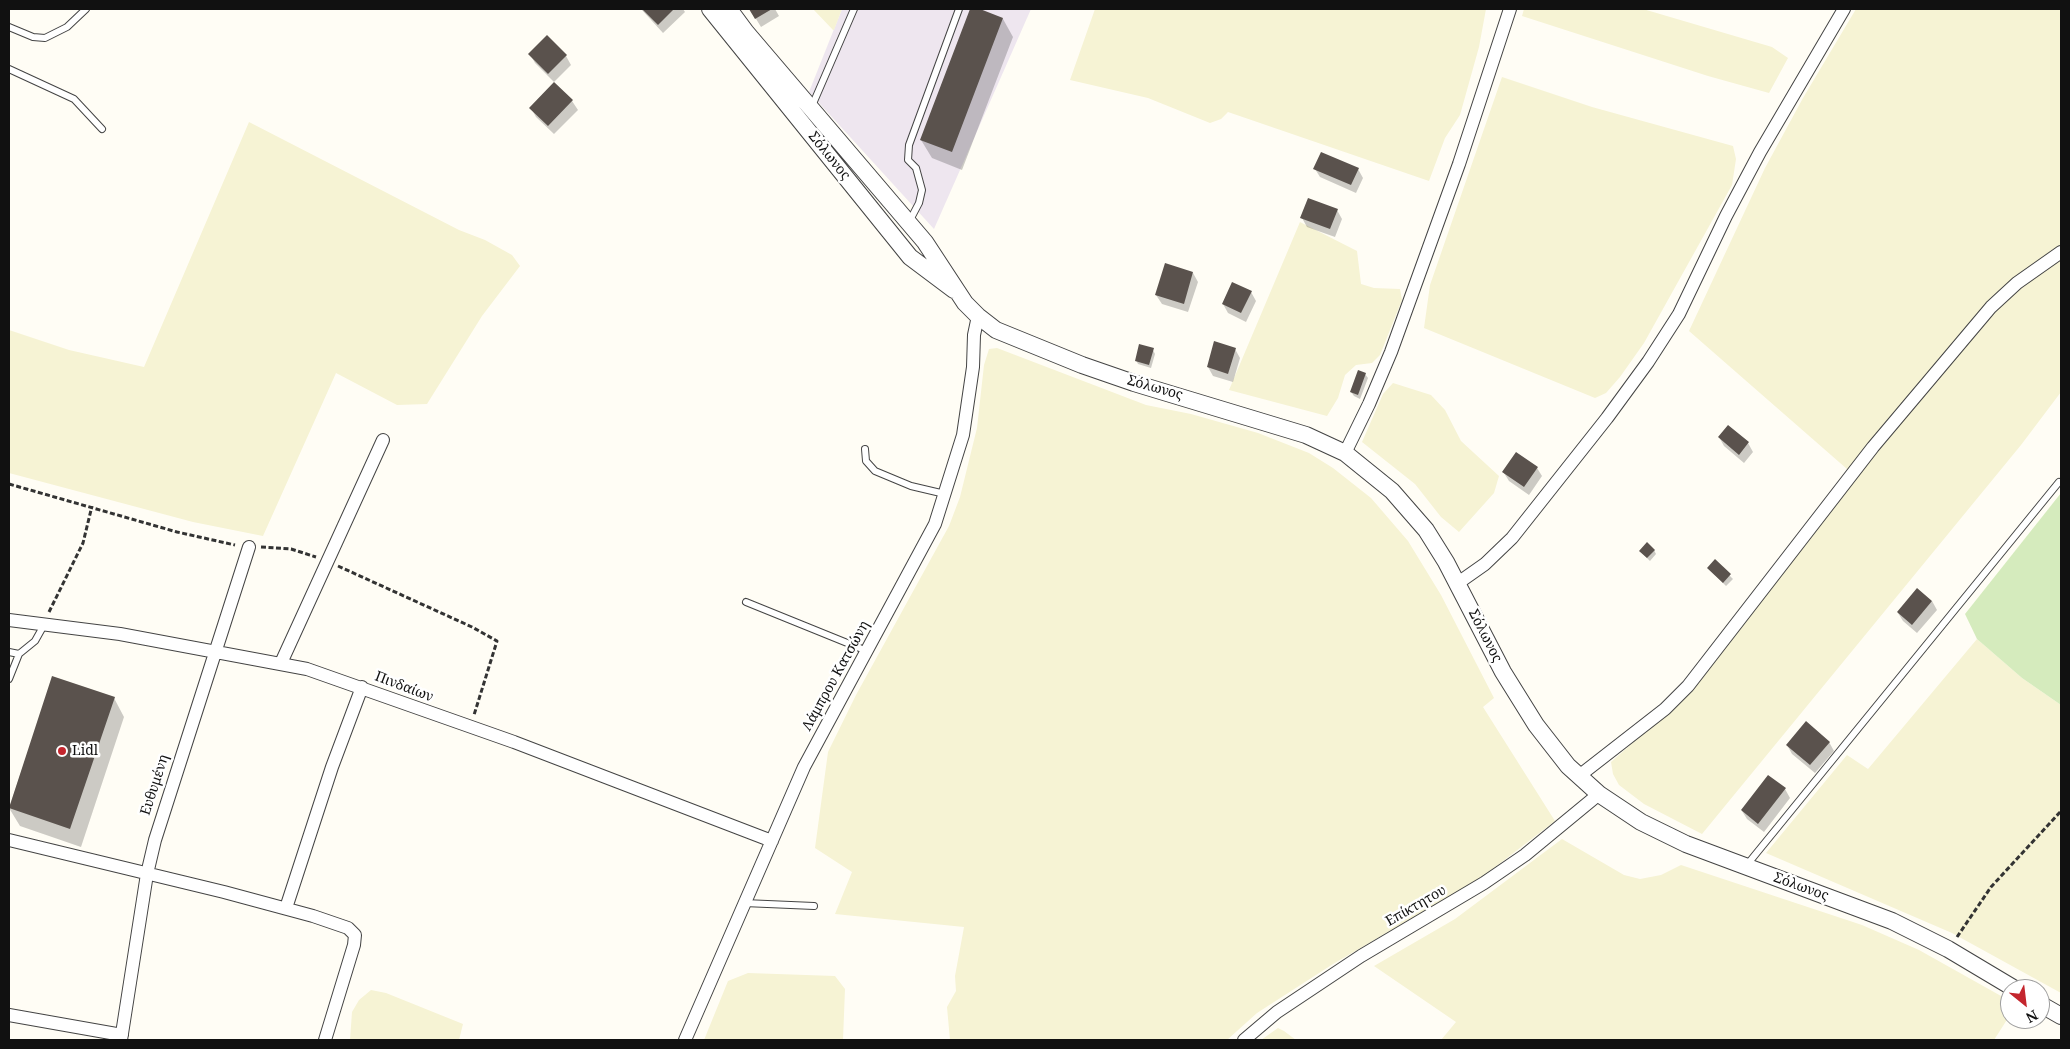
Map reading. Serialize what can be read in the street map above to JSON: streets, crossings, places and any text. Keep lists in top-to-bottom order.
{
  "streets": {
    "street": [
      "Σόλωνος",
      "Λάμπρου Κατσώνη",
      "Πινδαίων",
      "Ευθυμένη",
      "Επίκτητου"
    ]
  },
  "crossings": [
    ["Σόλωνος", "Λάμπρου Κατσώνη"],
    ["Σόλωνος", "Επίκτητου"],
    ["Λάμπρου Κατσώνη", "Πινδαίων"],
    ["Πινδαίων", "Ευθυμένη"]
  ],
  "places": ["Lidl"],
  "north": "bottom right"
}
